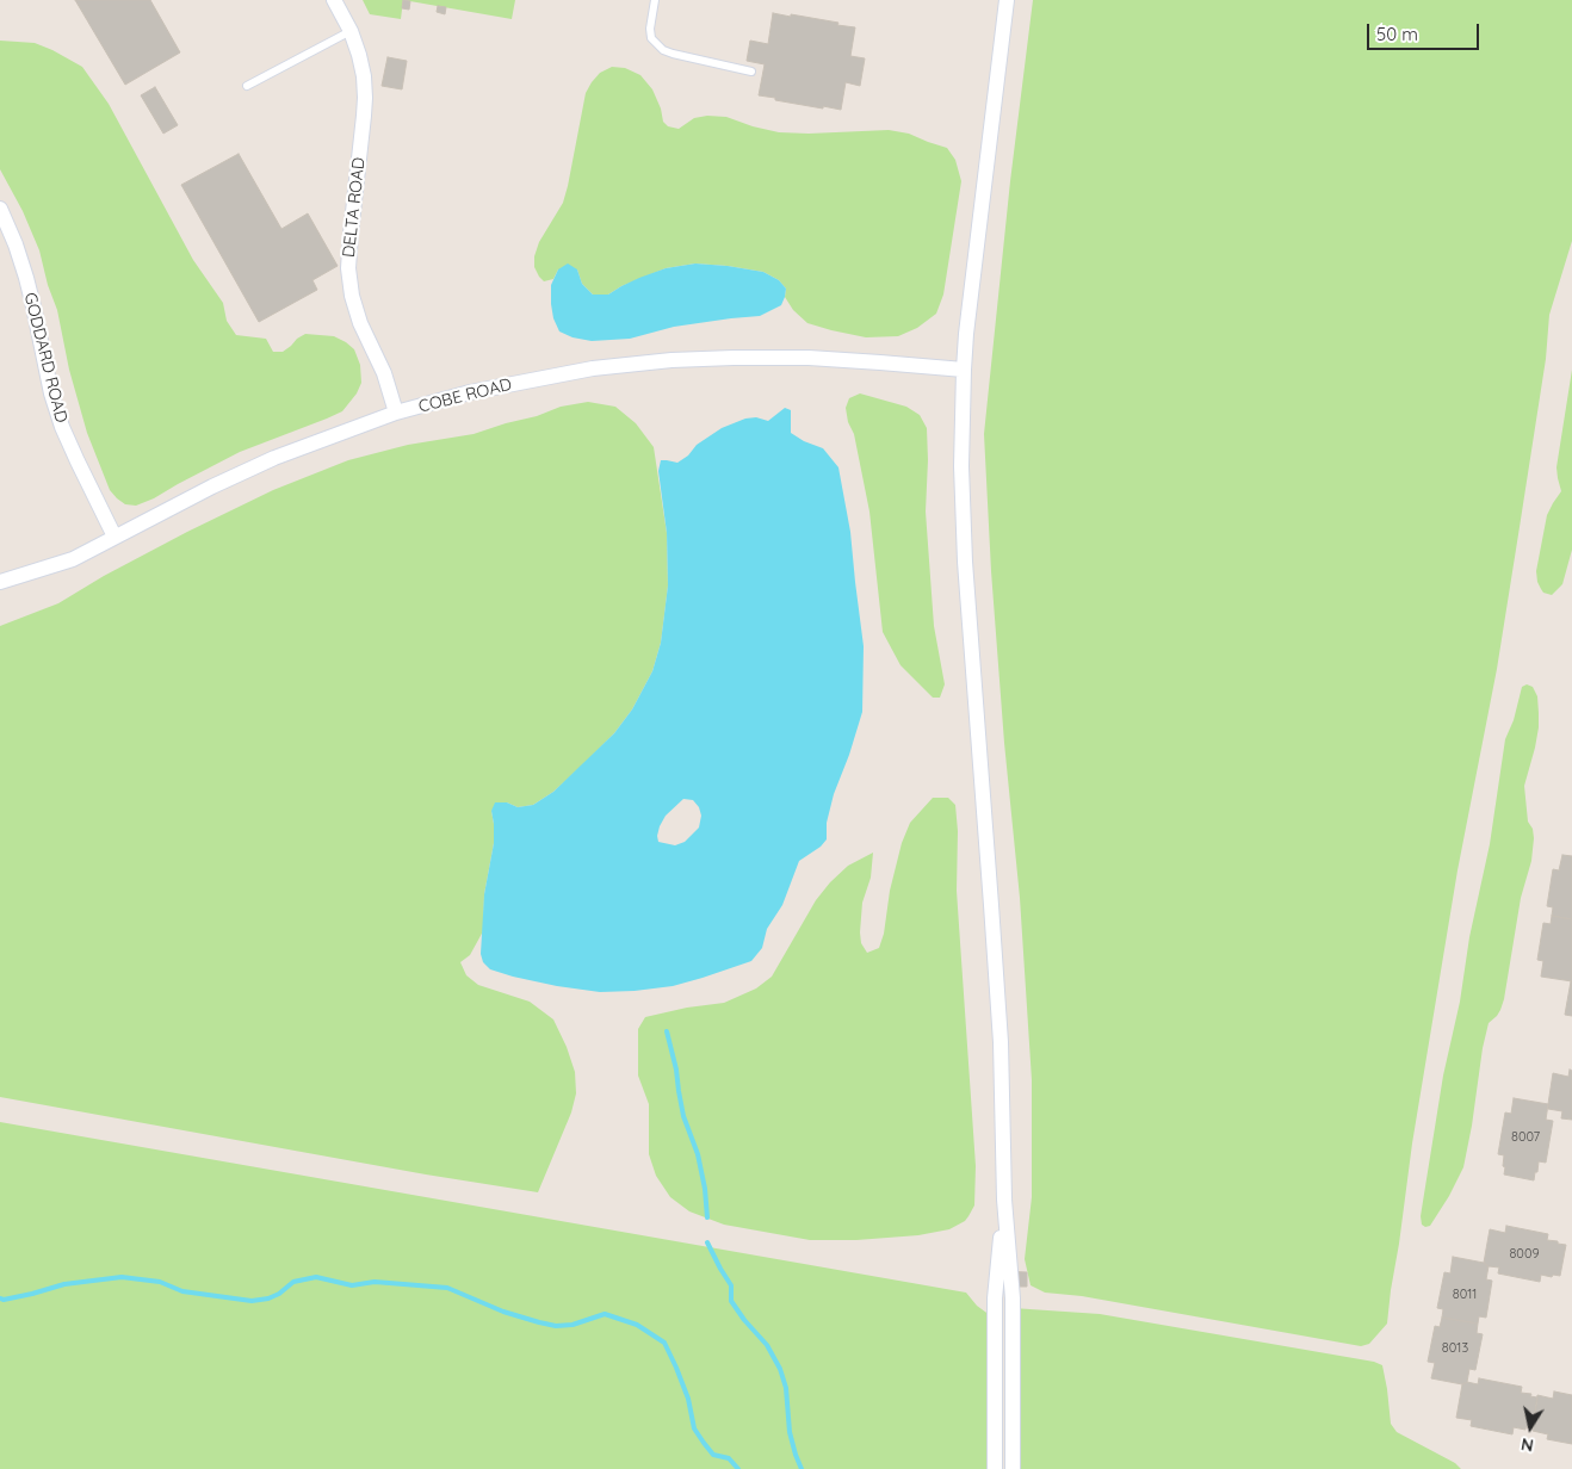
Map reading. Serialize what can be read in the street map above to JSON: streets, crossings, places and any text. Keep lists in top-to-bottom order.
{
  "streets": {
    "street": ["DELTA ROAD", "GODDARD ROAD", "COBE ROAD"]
  },
  "crossings": [
    ["DELTA ROAD", "COBE ROAD"],
    ["GODDARD ROAD", "COBE ROAD"]
  ],
  "house_numbers": [
    "8007",
    "8009",
    "8011",
    "8013"
  ],
  "scale_bar": "50 m",
  "north": "bottom"
}
